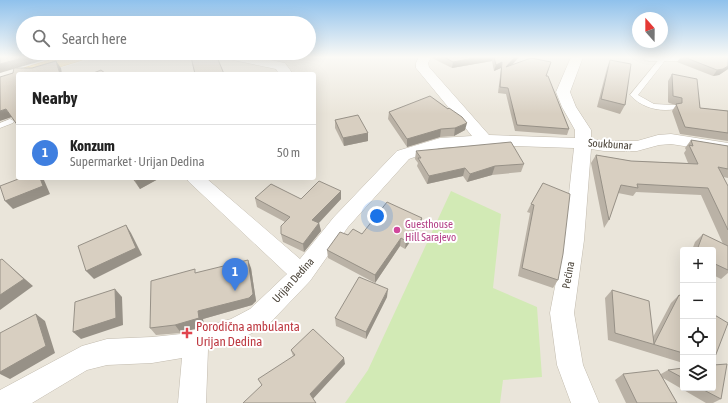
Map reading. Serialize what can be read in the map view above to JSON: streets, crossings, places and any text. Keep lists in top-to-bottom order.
{
  "streets": {
    "street": ["Soukbunar", "Pećina", "Urijan Dedina"]
  },
  "crossings": [
    ["Soukbunar", "Pećina"],
    ["Soukbunar", "Urijan Dedina"],
    ["Pećina", "Urijan Dedina"]
  ],
  "places": {
    "other": ["Guesthouse Hill Sarajevo"],
    "health": ["Porodična ambulanta Urijan Dedina"]
  },
  "north": "top",
  "page": {
    "search": "Search here",
    "heading": "Nearby",
    "list": [
      {
        "mark": "1",
        "name": "Konzum",
        "note": "Supermarket · Urijan Dedina",
        "value": "50 m"
      }
    ],
    "map_buttons": ["+", "−"],
    "pins": "1"
  }
}
